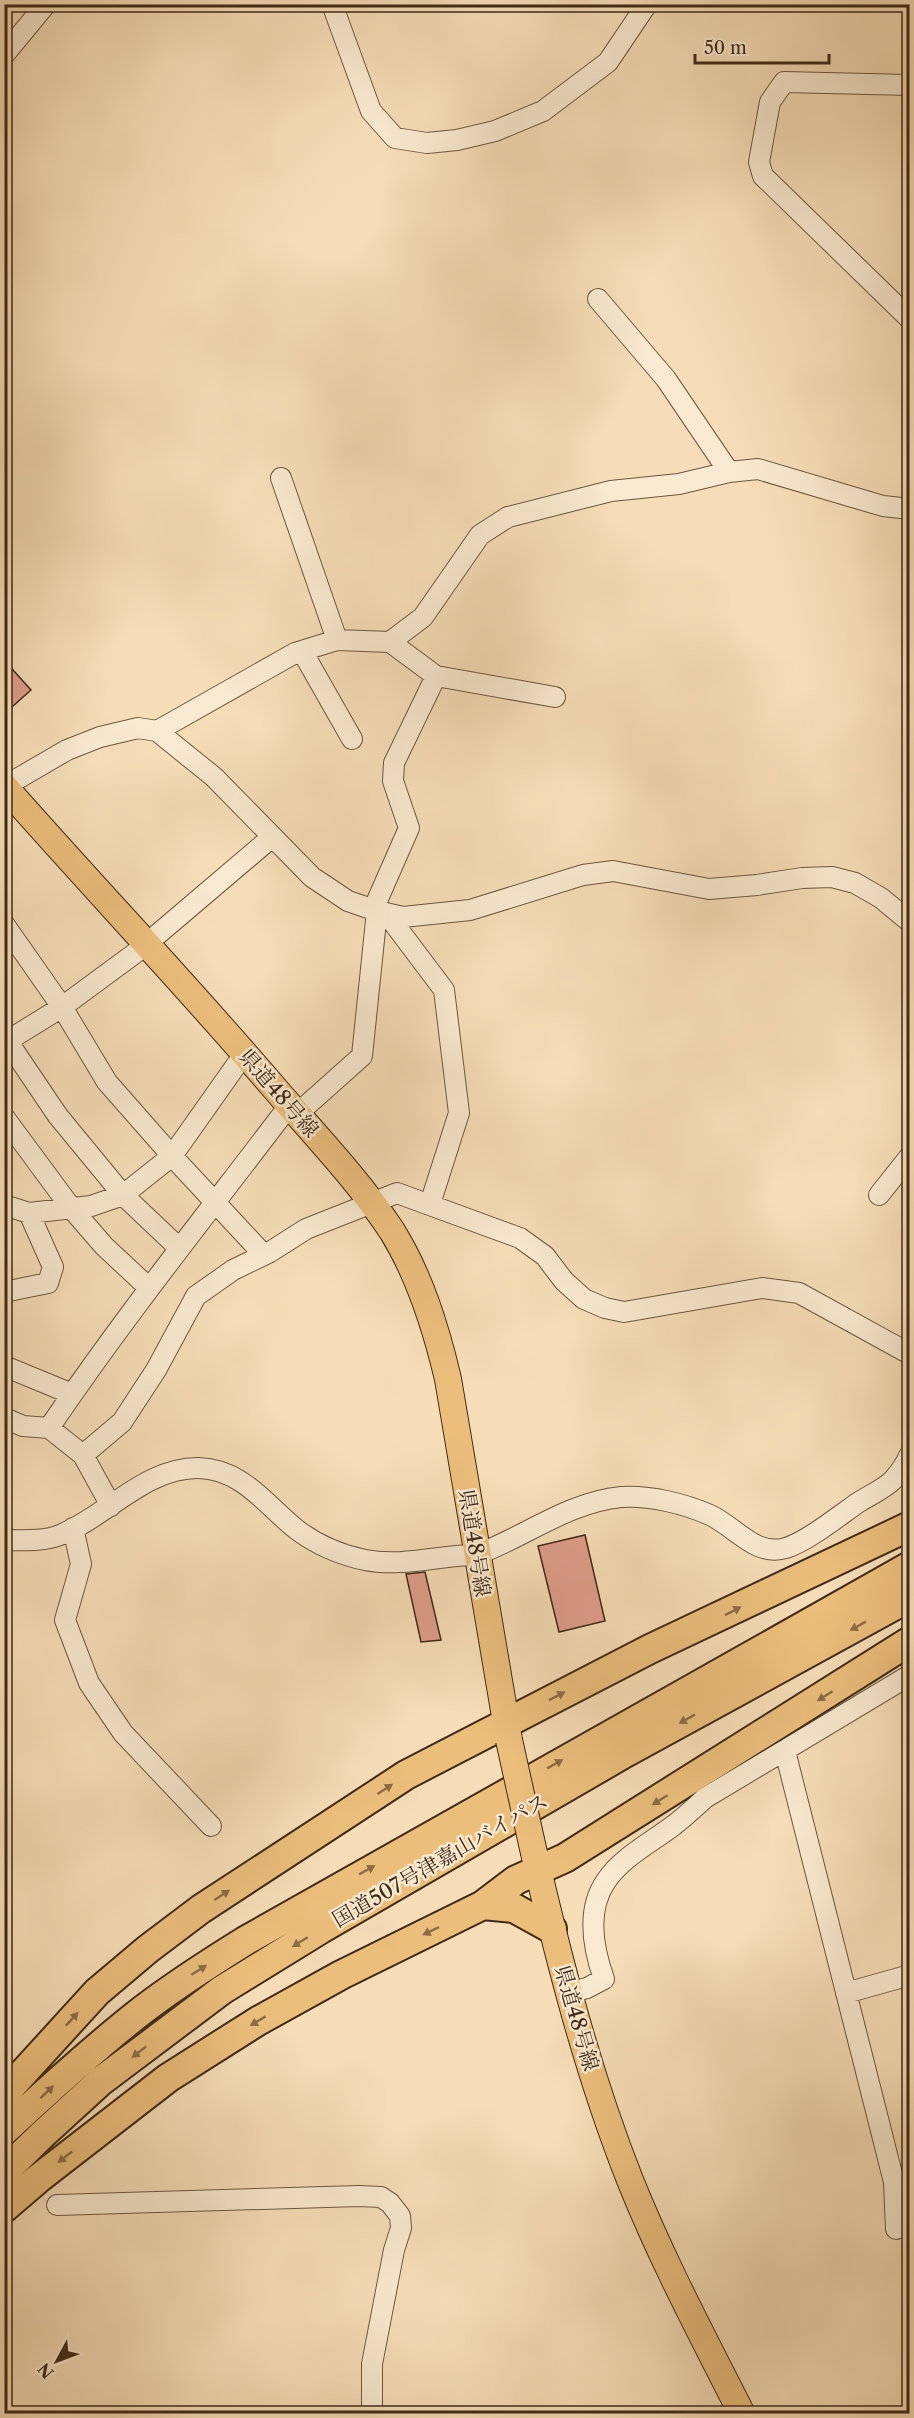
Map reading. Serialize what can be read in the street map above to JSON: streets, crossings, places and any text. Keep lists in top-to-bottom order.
{
  "streets": {
    "highway": ["国道507号津嘉山バイパス"],
    "main road": ["県道48号線"]
  },
  "scale_bar": "50 m",
  "north": "bottom left"
}
